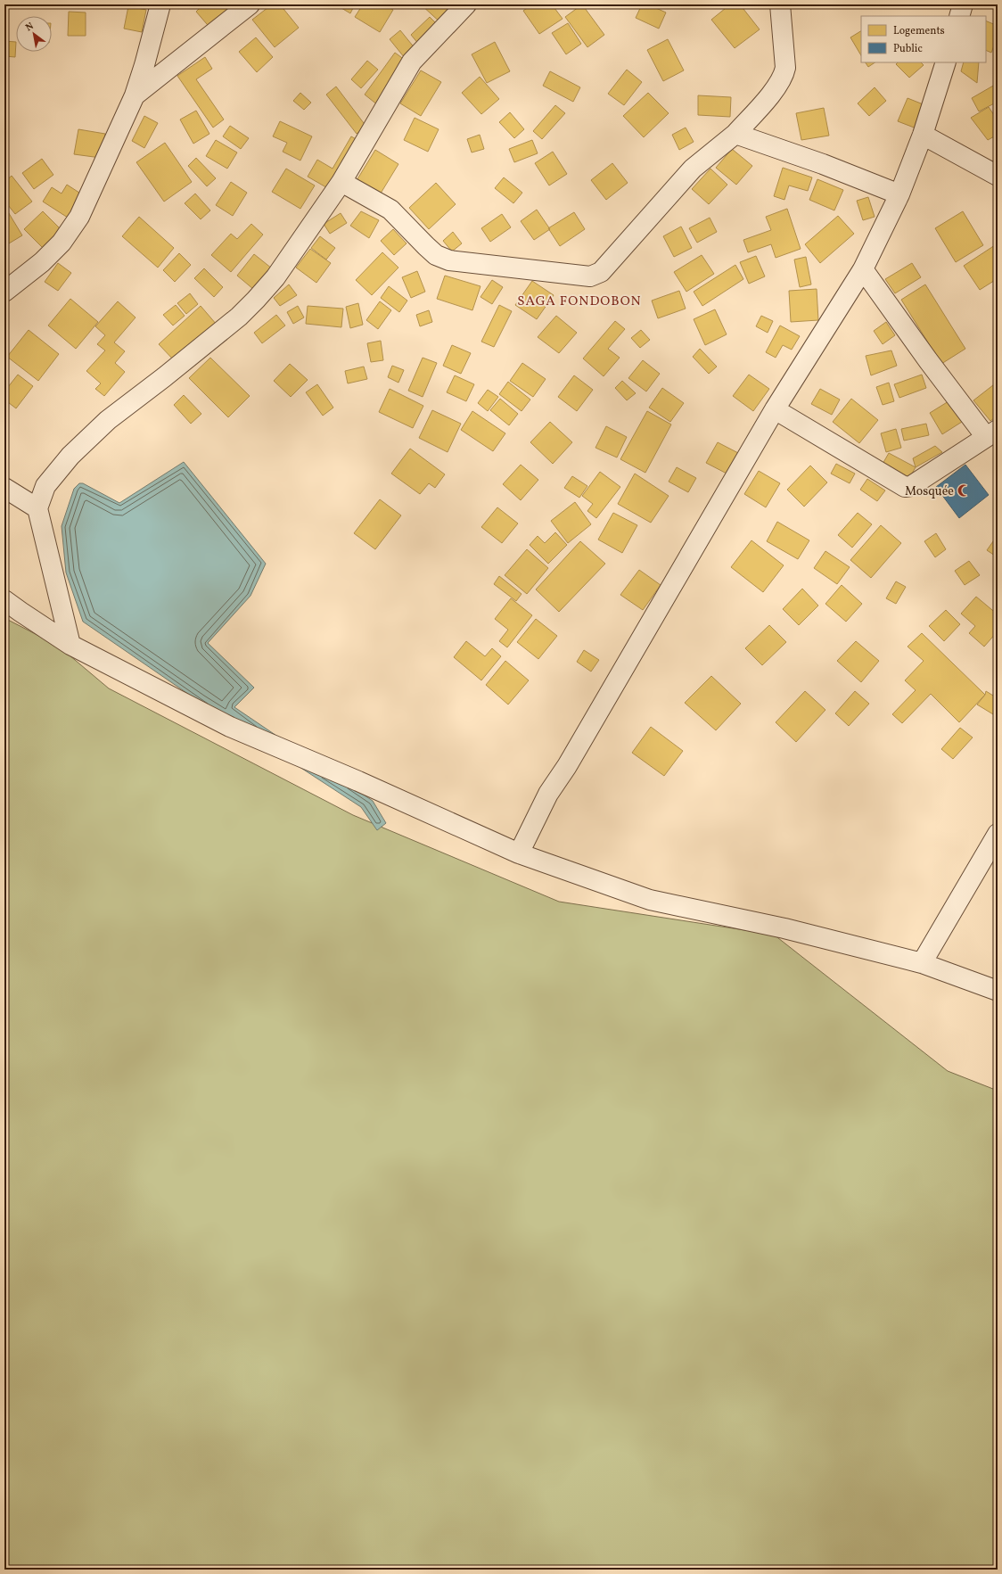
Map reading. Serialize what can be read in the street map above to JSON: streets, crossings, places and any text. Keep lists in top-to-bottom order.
{
  "districts": ["SAGA FONDOBON"],
  "places": {
    "mosque": ["Mosquée"]
  },
  "legend": ["Logements", "Public"],
  "north": "top left"
}
